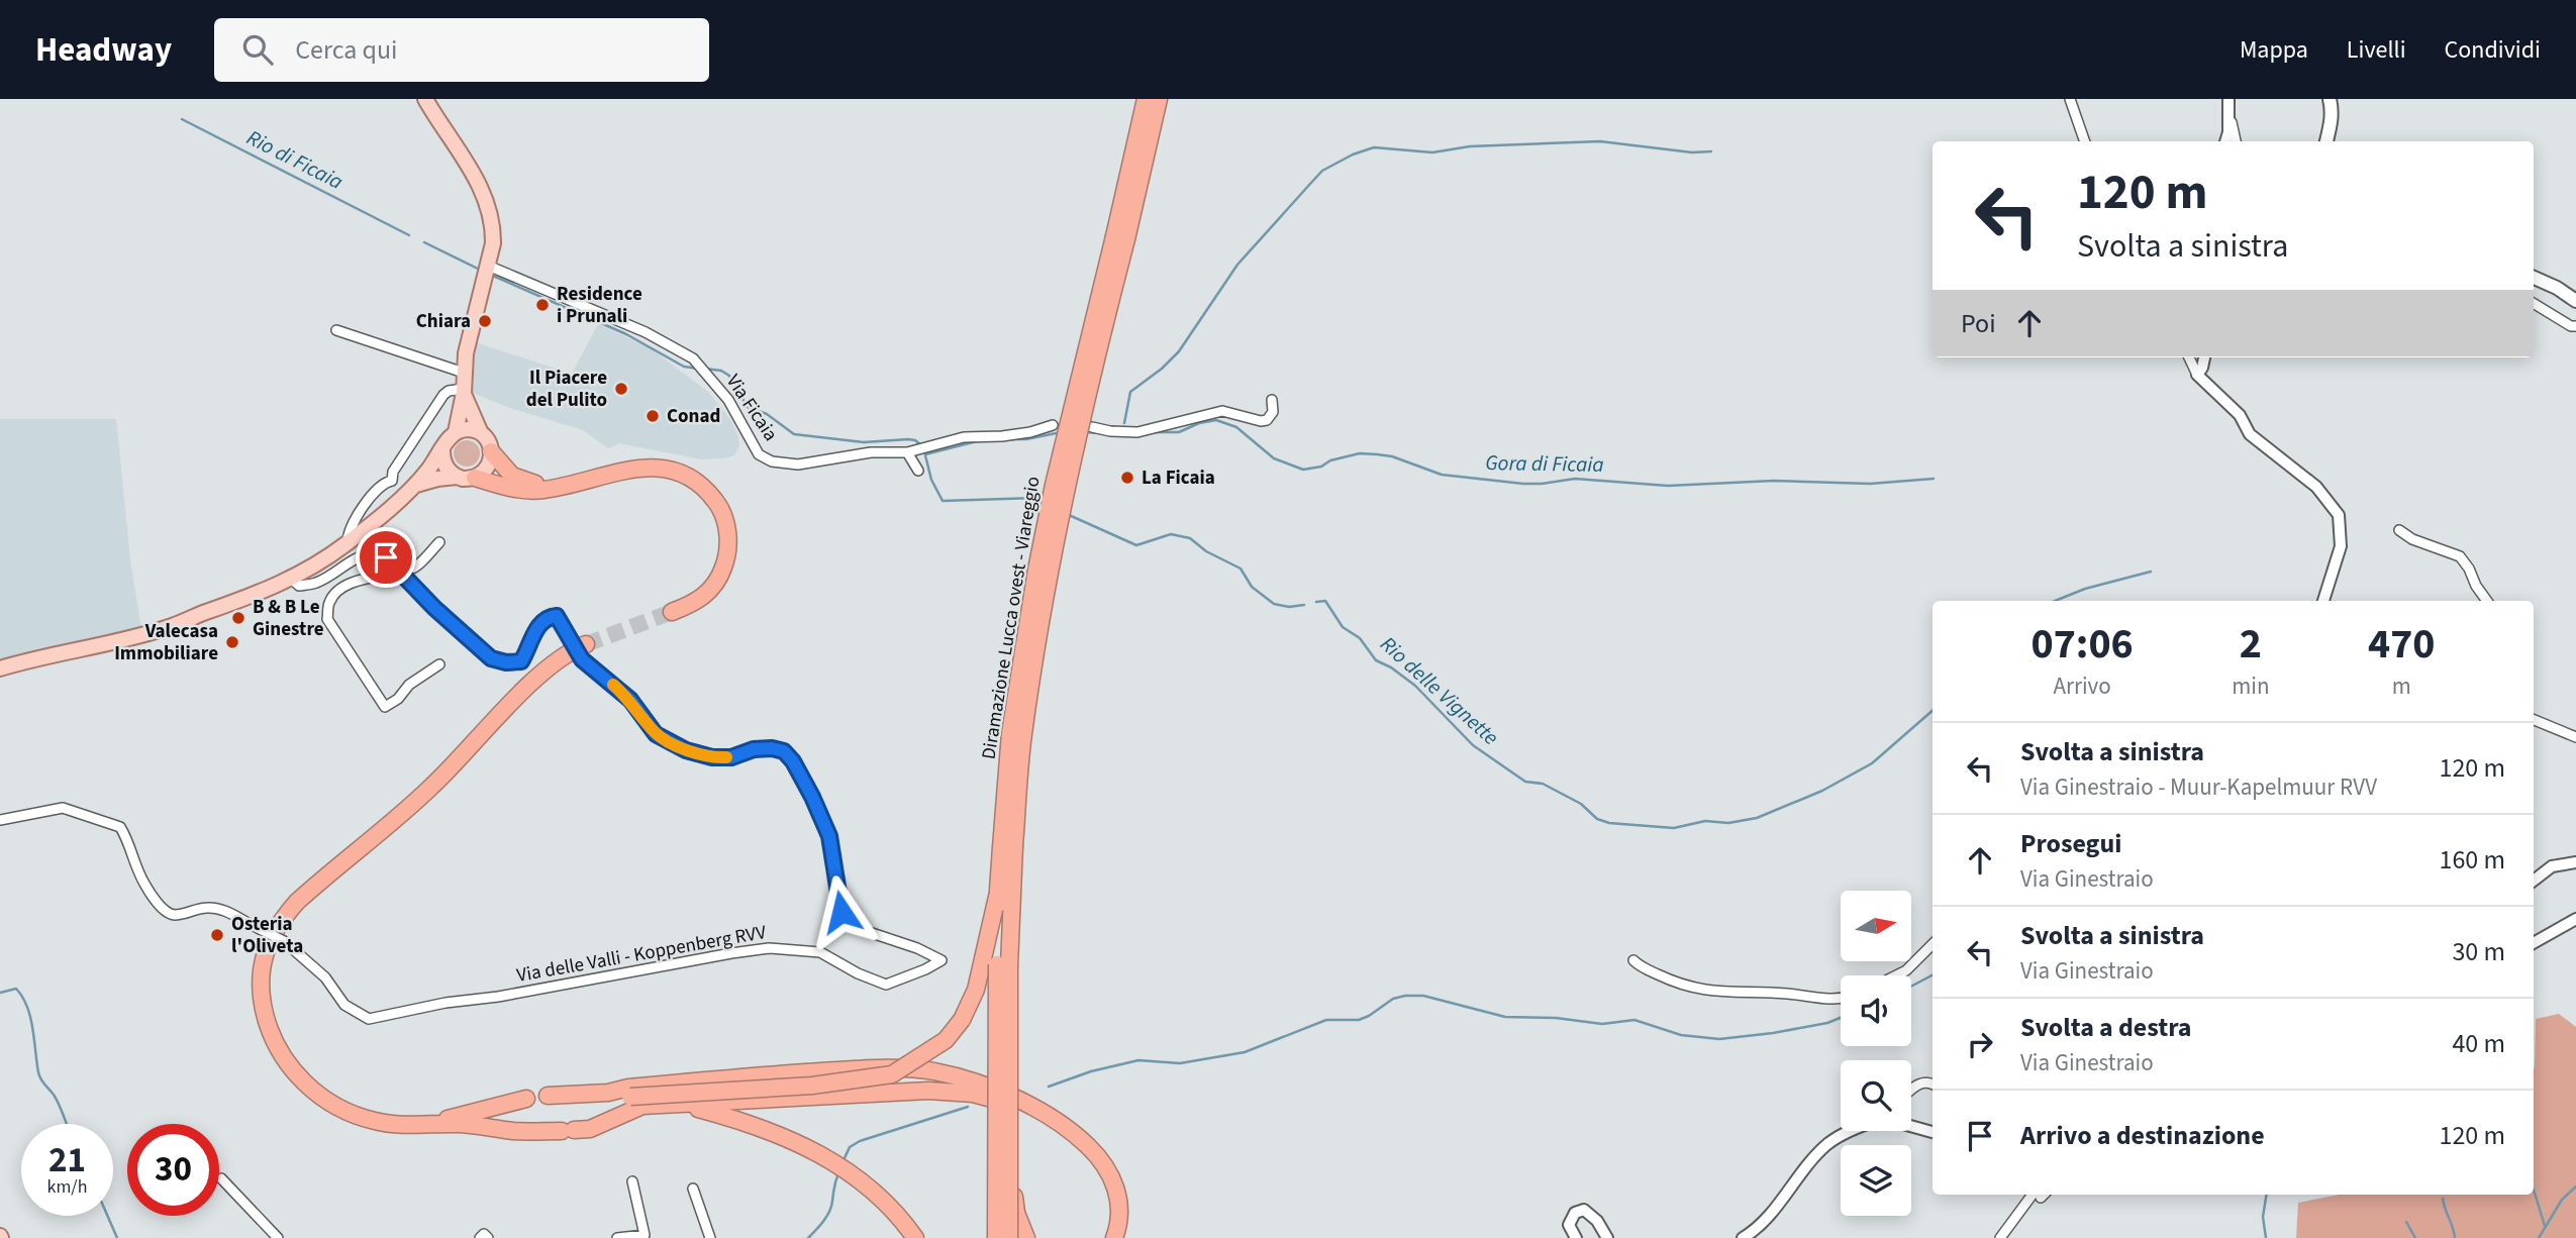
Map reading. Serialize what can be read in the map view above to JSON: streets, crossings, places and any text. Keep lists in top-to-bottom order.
{
  "streets": {
    "highway": ["Diramazione Lucca ovest - Viareggio"],
    "street": ["Via Ficaia", "Via delle Valli - Koppenberg RVV"]
  },
  "water": ["Rio di Ficaia", "Gora di Ficaia", "Rio delle Vignette"],
  "places": [
    "Residence i Prunali",
    "Chiara",
    "Il Piacere del Pulito",
    "Conad",
    "La Ficaia",
    "B & B Le Ginestre",
    "Valecasa Immobiliare",
    "Osteria l'Oliveta"
  ],
  "north": "right",
  "page": {
    "header": "Headway",
    "search": "Cerca qui",
    "nav": ["Mappa", "Livelli", "Condividi"],
    "turn": ["120 m", "Svolta a sinistra"],
    "then": "Poi",
    "eta": [
      "07:06",
      "Arrivo",
      "2",
      "min",
      "470",
      "m"
    ],
    "list": [
      {
        "name": "Svolta a sinistra",
        "note": "Via Ginestraio - Muur-Kapelmuur RVV",
        "value": "120 m"
      },
      {
        "name": "Prosegui",
        "note": "Via Ginestraio",
        "value": "160 m"
      },
      {
        "name": "Svolta a sinistra",
        "note": "Via Ginestraio",
        "value": "30 m"
      },
      {
        "name": "Svolta a destra",
        "note": "Via Ginestraio",
        "value": "40 m"
      },
      {
        "name": "Arrivo a destinazione",
        "value": "120 m"
      }
    ],
    "speed": "21 km/h",
    "limit": "30"
  }
}
